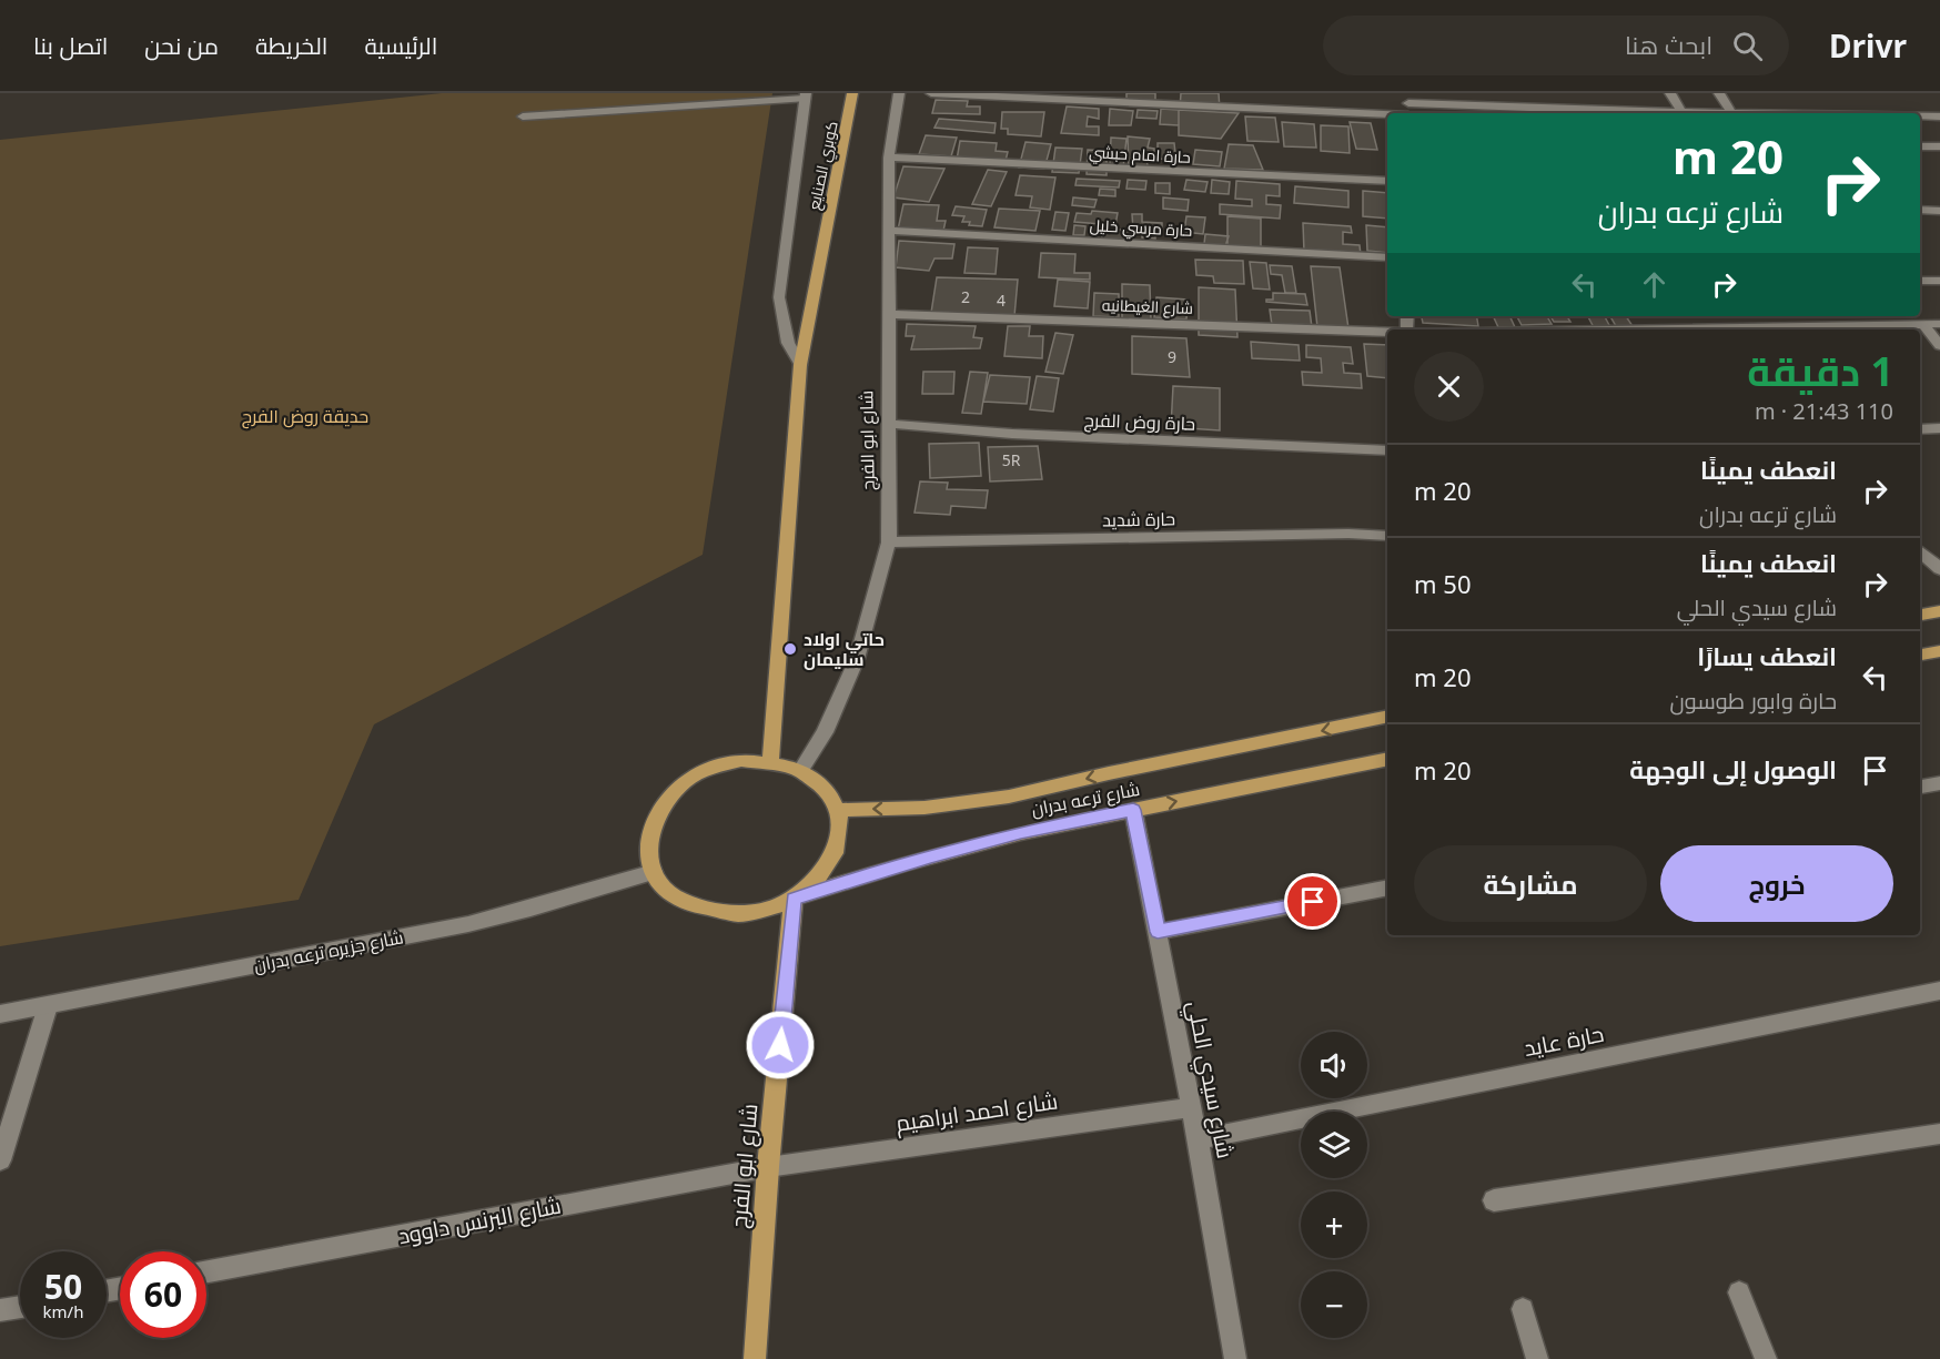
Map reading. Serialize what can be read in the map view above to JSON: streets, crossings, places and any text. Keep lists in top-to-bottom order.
{
  "streets": {
    "main road": ["كوبري الصنايع", "شارع ابو الفرج", "شارع ترعه بدران"],
    "street": [
      "حارة امام حبشي",
      "حارة مرسي خليل",
      "شارع الغيطانيه",
      "حارة روض الفرج",
      "حارة شديد",
      "شارع جزيره ترعه بدران",
      "حارة عايد",
      "شارع سيدي الحلي",
      "شارع احمد ابراهيم",
      "شارع البرنس داوود"
    ]
  },
  "crossings": [
    ["حارة امام حبشي", "شارع ابو الفرج"],
    ["حارة مرسي خليل", "شارع ابو الفرج"],
    ["شارع الغيطانيه", "شارع ابو الفرج"],
    ["حارة روض الفرج", "شارع ابو الفرج"],
    ["شارع ابو الفرج", "حارة شديد"],
    ["شارع ابو الفرج", "شارع ترعه بدران"],
    ["شارع ابو الفرج", "شارع جزيره ترعه بدران"],
    ["شارع ابو الفرج", "شارع احمد ابراهيم"],
    ["شارع ابو الفرج", "شارع البرنس داوود"],
    ["شارع ترعه بدران", "شارع جزيره ترعه بدران"],
    ["شارع ترعه بدران", "شارع سيدي الحلي"],
    ["حارة عايد", "شارع سيدي الحلي"],
    ["شارع سيدي الحلي", "شارع احمد ابراهيم"],
    ["شارع احمد ابراهيم", "شارع البرنس داوود"]
  ],
  "parks": ["حديقة روض الفرج"],
  "places": ["حاتي اولاد سليمان"],
  "house_numbers": [
    "2",
    "4",
    "9",
    "5R"
  ],
  "page": {
    "header": "Drivr",
    "search": "ابحث هنا",
    "nav": [
      "الرئيسية",
      "الخريطة",
      "من نحن",
      "اتصل بنا"
    ],
    "turn": ["20 m", "شارع ترعه بدران"],
    "heading": ["1 دقيقة", "110 m · 21:43"],
    "list": [
      {
        "name": "انعطف يمينًا",
        "note": "شارع ترعه بدران",
        "value": "20 m"
      },
      {
        "name": "انعطف يمينًا",
        "note": "شارع سيدي الحلي",
        "value": "50 m"
      },
      {
        "name": "انعطف يسارًا",
        "note": "حارة وابور طوسون",
        "value": "20 m"
      },
      {
        "name": "الوصول إلى الوجهة",
        "value": "20 m"
      }
    ],
    "buttons": ["خروج", "مشاركة"],
    "map_buttons": ["+", "−"],
    "speed": "50 km/h",
    "limit": "60"
  }
}
